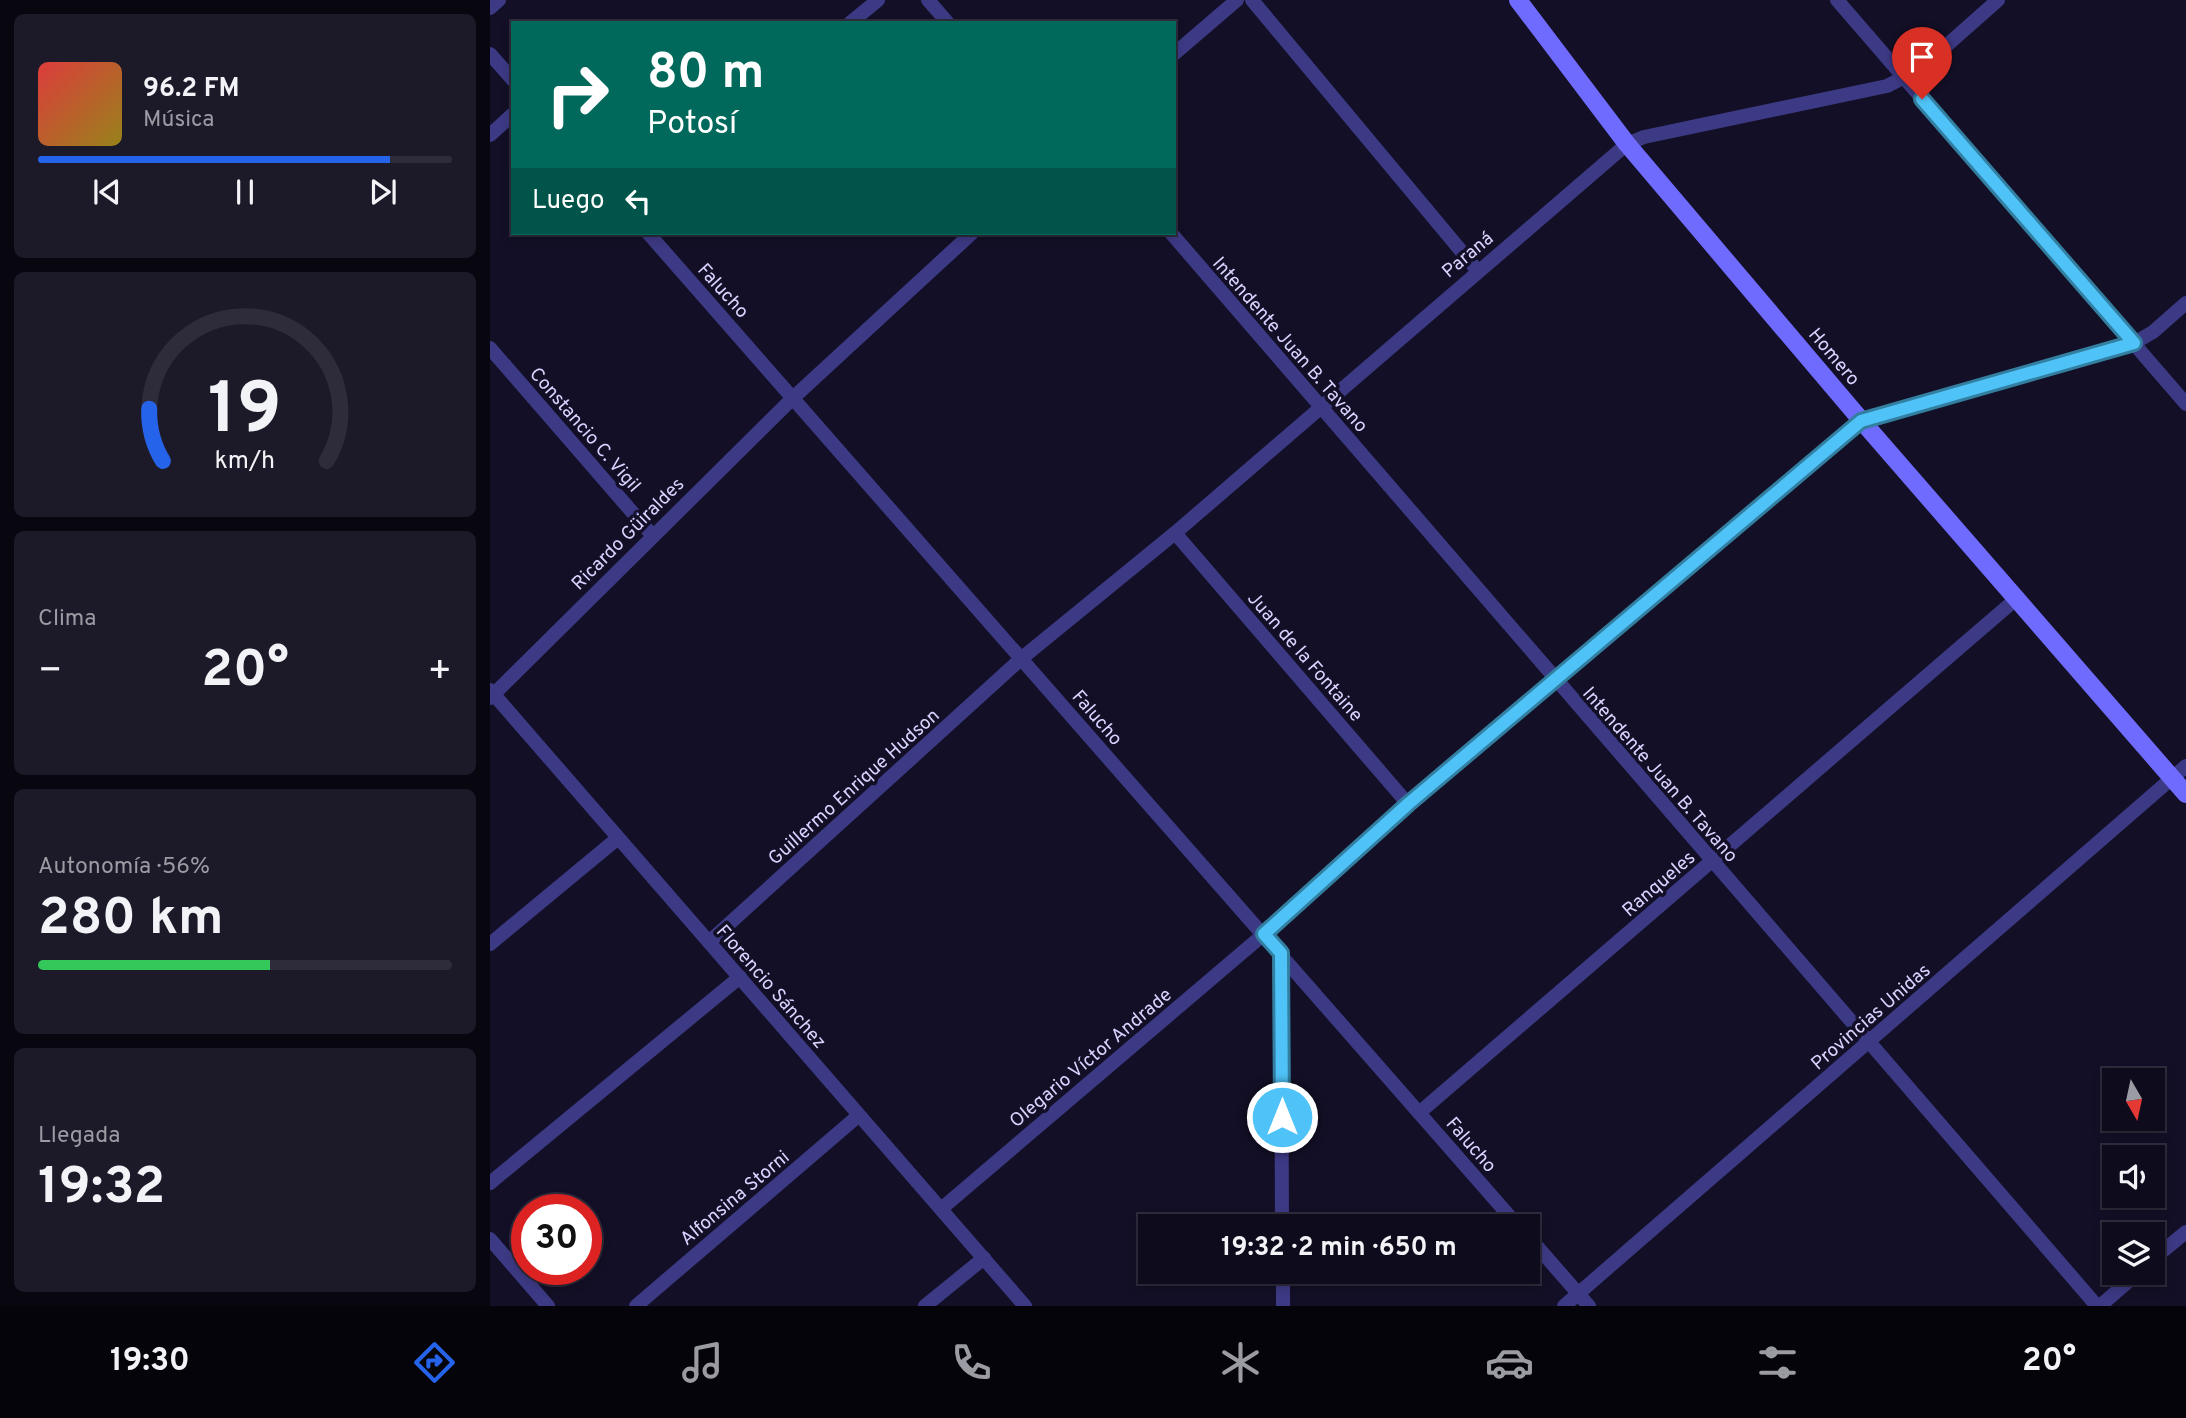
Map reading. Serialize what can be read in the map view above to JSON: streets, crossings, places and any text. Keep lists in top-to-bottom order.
{
  "streets": {
    "main road": ["Homero"],
    "street": [
      "Paraná",
      "Falucho",
      "Intendente Juan B. Tavano",
      "Constancio C. Vigil",
      "Ricardo Güiraldes",
      "Juan de la Fontaine",
      "Guillermo Enrique Hudson",
      "Ranqueles",
      "Florencio Sánchez",
      "Provincias Unidas",
      "Olegario Víctor Andrade",
      "Alfonsina Storni"
    ]
  },
  "crossings": [
    ["Paraná", "Falucho"],
    ["Paraná", "Intendente Juan B. Tavano"],
    ["Paraná", "Homero"],
    ["Paraná", "Juan de la Fontaine"],
    ["Paraná", "Guillermo Enrique Hudson"],
    ["Falucho", "Ricardo Güiraldes"],
    ["Falucho", "Guillermo Enrique Hudson"],
    ["Falucho", "Ranqueles"],
    ["Falucho", "Olegario Víctor Andrade"],
    ["Intendente Juan B. Tavano", "Ranqueles"],
    ["Intendente Juan B. Tavano", "Provincias Unidas"],
    ["Intendente Juan B. Tavano", "Olegario Víctor Andrade"],
    ["Homero", "Ranqueles"],
    ["Homero", "Provincias Unidas"],
    ["Homero", "Olegario Víctor Andrade"],
    ["Constancio C. Vigil", "Ricardo Güiraldes"],
    ["Ricardo Güiraldes", "Florencio Sánchez"],
    ["Juan de la Fontaine", "Olegario Víctor Andrade"],
    ["Guillermo Enrique Hudson", "Florencio Sánchez"],
    ["Florencio Sánchez", "Olegario Víctor Andrade"],
    ["Florencio Sánchez", "Alfonsina Storni"]
  ],
  "north": "bottom",
  "page": {
    "turn": ["80 m", "Potosí"],
    "song": ["96.2 FM", "Música"],
    "then": "Luego",
    "tile": [
      "Clima",
      ["Autonomía · 56%", "280 km"],
      ["Llegada", "19:32"]
    ],
    "heat": ["−", "20°", "+"],
    "limit": "30",
    "trip": "19:32 · 2 min · 650 m",
    "tabs": ["19:30", "20°"],
    "gauge": ["19", "km/h"]
  }
}
